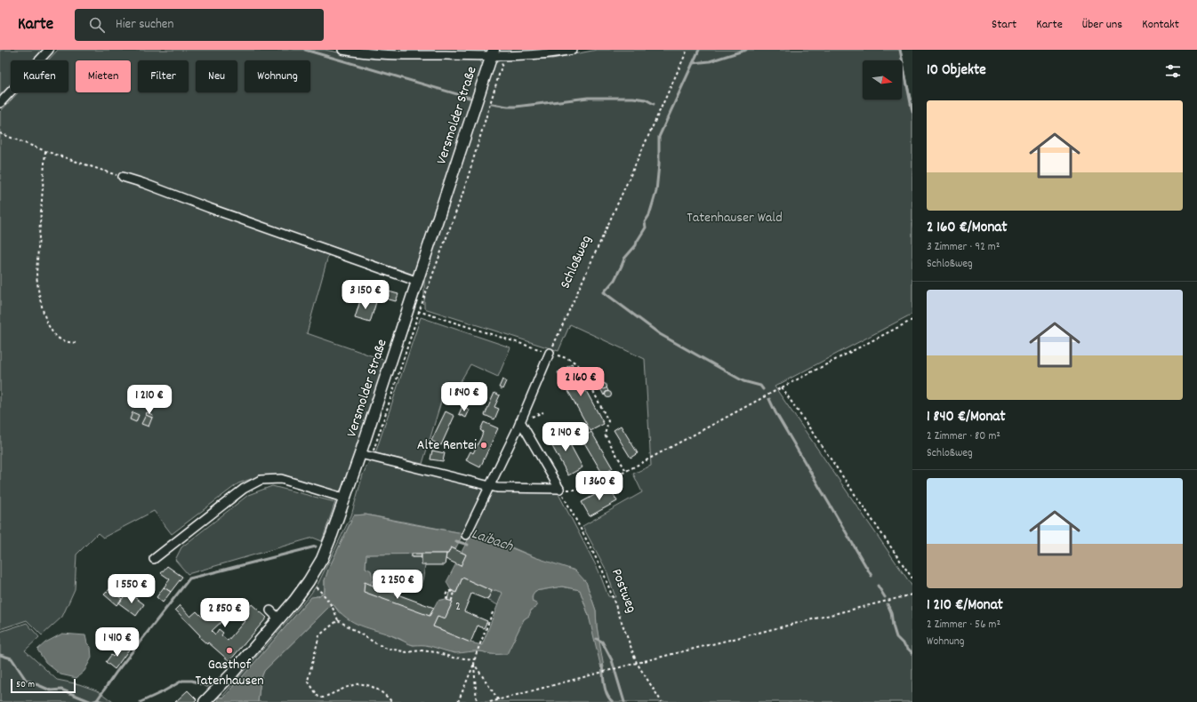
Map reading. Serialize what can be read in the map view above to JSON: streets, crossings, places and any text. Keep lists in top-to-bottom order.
{
  "streets": {
    "main road": ["Versmolder Straße"],
    "path": ["Schloßweg", "Postweg"]
  },
  "water": ["Laibach"],
  "parks": ["Tatenhauser Wald"],
  "places": ["Alte Rentei", "Gasthof Tatenhausen"],
  "house_numbers": ["2"],
  "scale_bar": "50 m",
  "north": "right",
  "page": {
    "header": "Karte",
    "search": "Hier suchen",
    "nav": [
      "Start",
      "Karte",
      "Über uns",
      "Kontakt"
    ],
    "heading": "10 Objekte",
    "chip": [
      "Kaufen",
      "Mieten",
      "Filter",
      "Neu",
      "Wohnung"
    ],
    "list": [
      {
        "name": "2 160 €/Monat",
        "note": "3 Zimmer · 92 m² · Schloßweg"
      },
      {
        "name": "1 840 €/Monat",
        "note": "2 Zimmer · 80 m² · Schloßweg"
      },
      {
        "name": "1 210 €/Monat",
        "note": "2 Zimmer · 56 m² · Wohnung"
      }
    ],
    "price": [
      "3 150 €",
      "2 160 €",
      "1 840 €",
      "1 210 €",
      "2 140 €",
      "1 360 €",
      "2 250 €",
      "1 550 €",
      "2 850 €",
      "1 410 €"
    ],
    "scale": "50 m"
  }
}
